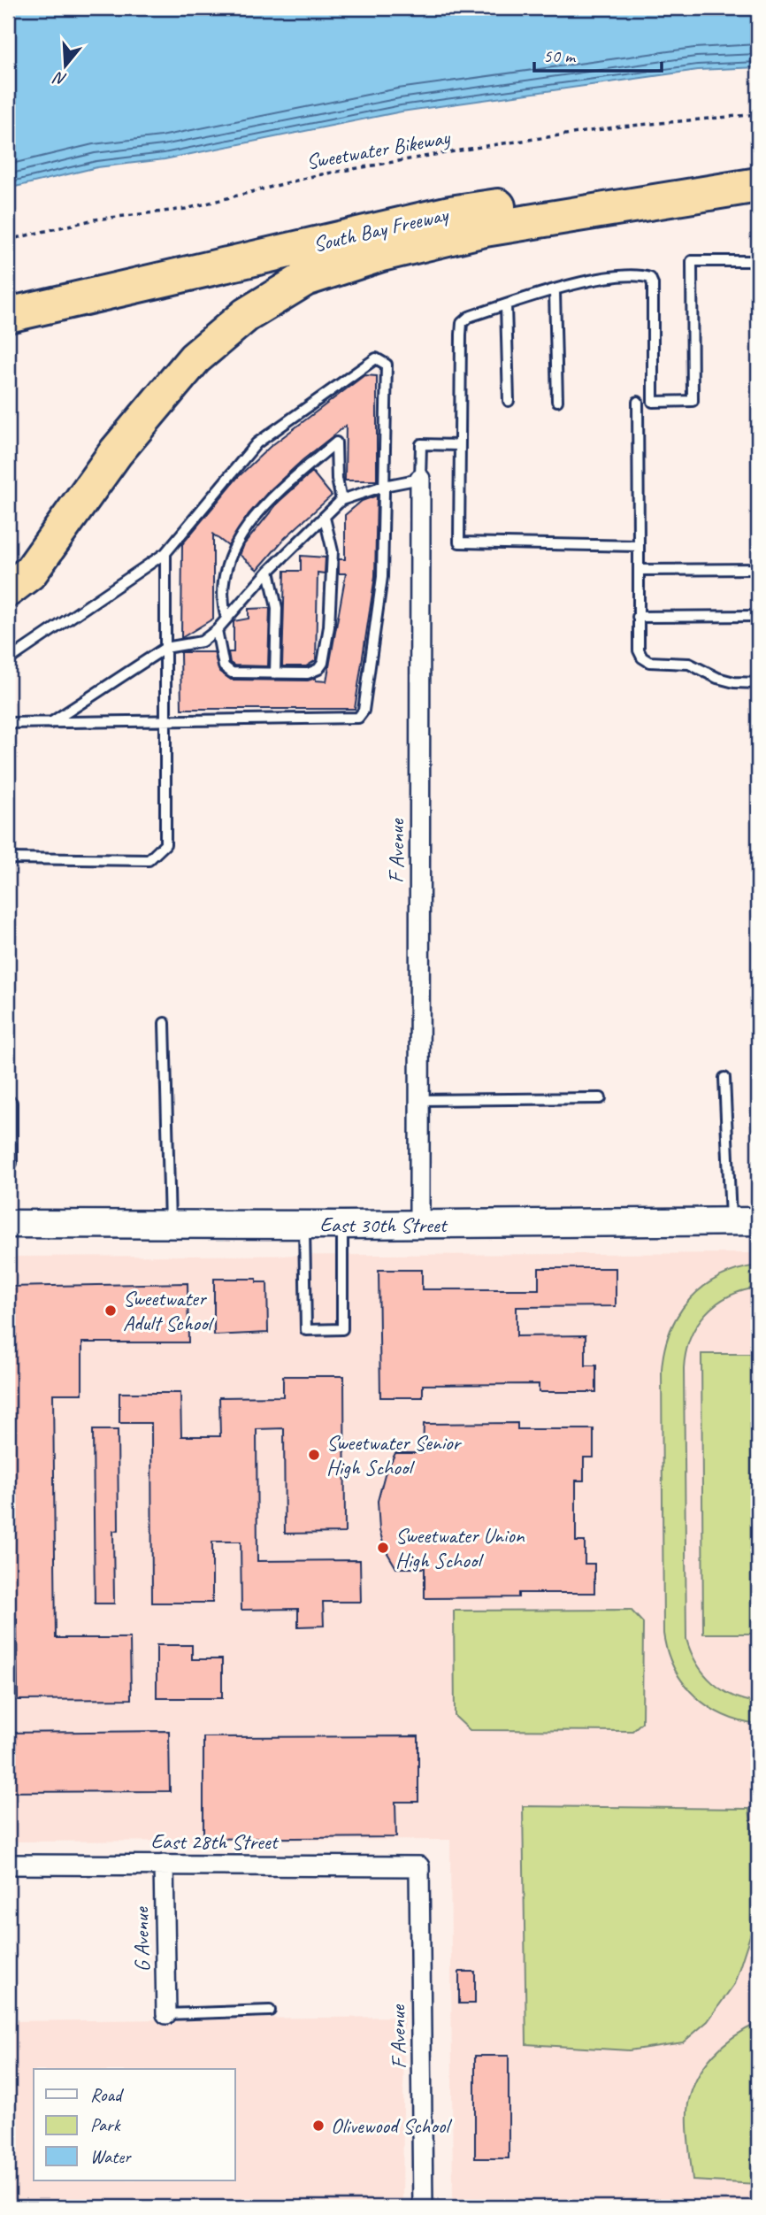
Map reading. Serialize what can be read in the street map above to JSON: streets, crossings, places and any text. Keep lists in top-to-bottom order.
{
  "streets": {
    "highway": ["South Bay Freeway"],
    "main road": ["East 30th Street"],
    "street": ["F Avenue", "East 28th Street", "G Avenue"],
    "path": ["Sweetwater Bikeway"]
  },
  "crossings": [
    ["F Avenue", "East 30th Street"],
    ["F Avenue", "East 28th Street"],
    ["East 28th Street", "G Avenue"]
  ],
  "places": [
    "Sweetwater Adult School",
    "Sweetwater Senior High School",
    "Sweetwater Union High School",
    "Olivewood School"
  ],
  "legend": ["Road", "Park", "Water"],
  "scale_bar": "50 m",
  "north": "bottom"
}
